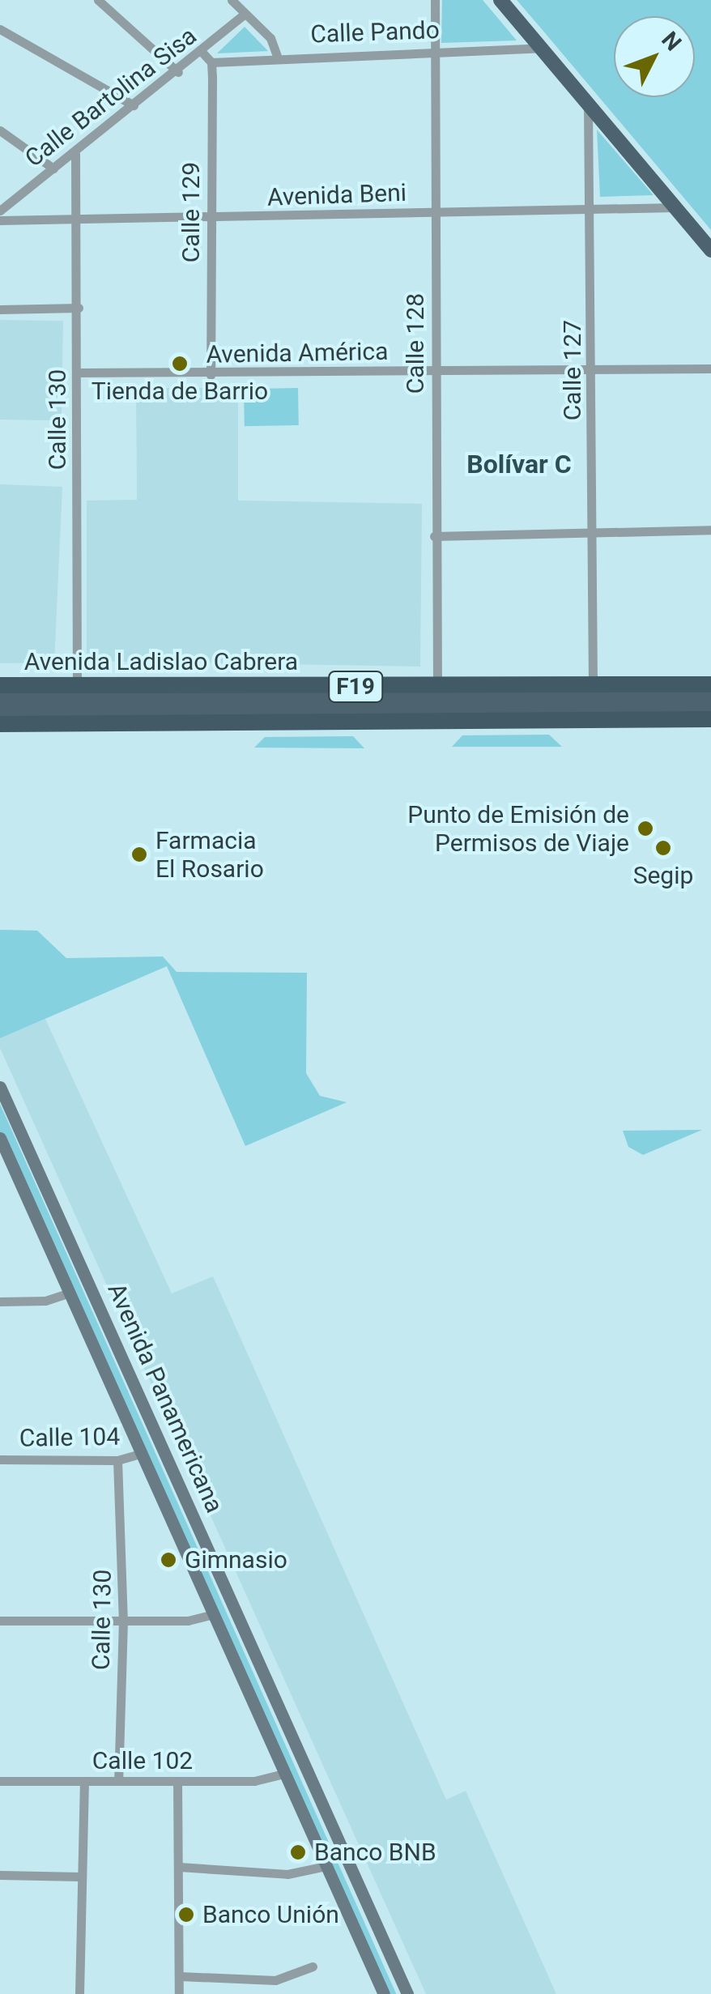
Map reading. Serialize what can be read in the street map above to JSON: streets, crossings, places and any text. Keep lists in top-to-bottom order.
{
  "streets": {
    "highway": ["Avenida Ladislao Cabrera", "F19"],
    "main road": ["Avenida Panamericana"],
    "street": [
      "Calle Pando",
      "Calle Bartolina Sisa",
      "Avenida Beni",
      "Calle 129",
      "Calle 128",
      "Avenida América",
      "Calle 127",
      "Calle 130",
      "Calle 104",
      "Calle 102"
    ]
  },
  "crossings": [
    ["Calle Pando", "Calle 129"],
    ["Calle Pando", "Calle 128"],
    ["Calle Bartolina Sisa", "Calle 130"],
    ["Avenida Beni", "Calle 129"],
    ["Avenida Beni", "Calle 128"],
    ["Avenida Beni", "Calle 127"],
    ["Avenida Beni", "Calle 130"],
    ["Calle 129", "Avenida América"],
    ["Calle 128", "Avenida América"],
    ["Calle 128", "Avenida Ladislao Cabrera"],
    ["Avenida América", "Calle 127"],
    ["Avenida América", "Calle 130"],
    ["Calle 127", "Avenida Ladislao Cabrera"],
    ["Calle 130", "Avenida Ladislao Cabrera"],
    ["Calle 130", "Calle 104"],
    ["Calle 130", "Calle 102"],
    ["Avenida Panamericana", "Calle 104"],
    ["Avenida Panamericana", "Calle 102"]
  ],
  "districts": ["Bolívar C"],
  "places": [
    "Tienda de Barrio",
    "Punto de Emisión de Permisos de Viaje",
    "Segip",
    "Farmacia El Rosario",
    "Gimnasio",
    "Banco BNB",
    "Banco Unión"
  ],
  "north": "top right"
}
